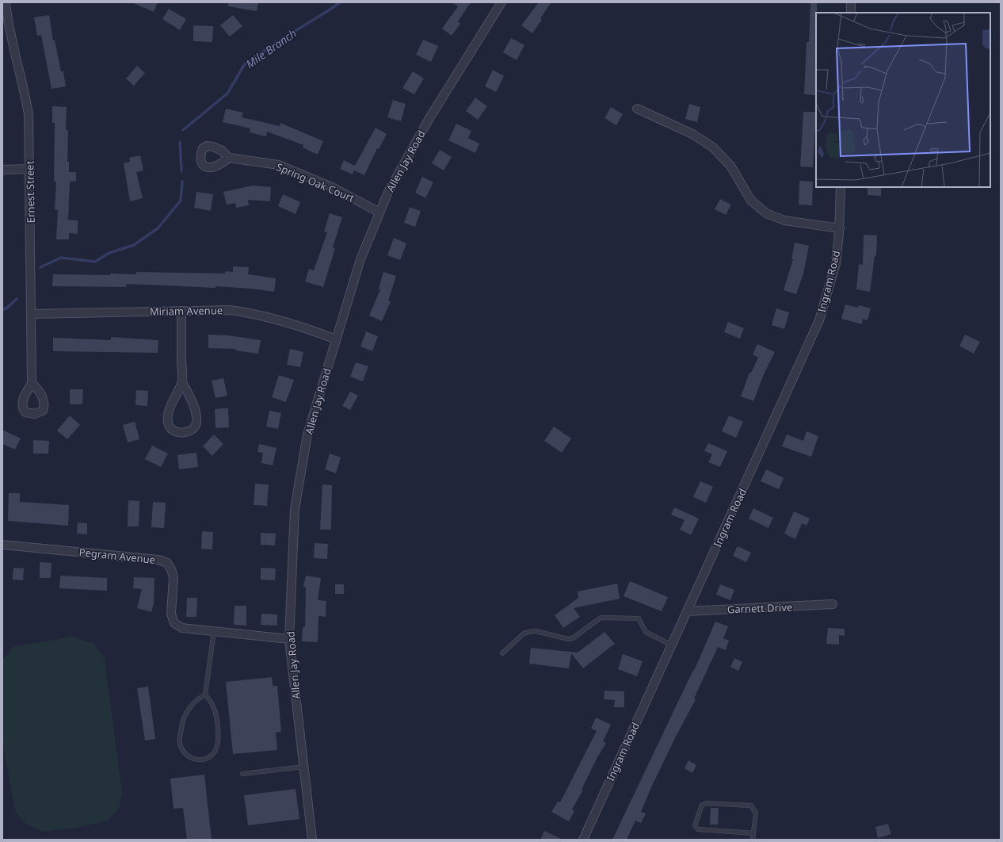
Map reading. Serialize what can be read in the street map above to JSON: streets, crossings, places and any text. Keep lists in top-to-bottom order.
{
  "streets": {
    "street": [
      "Allen Jay Road",
      "Spring Oak Court",
      "Ernest Street",
      "Ingram Road",
      "Miriam Avenue",
      "Pegram Avenue",
      "Garnett Drive"
    ]
  },
  "crossings": [
    ["Allen Jay Road", "Spring Oak Court"],
    ["Allen Jay Road", "Miriam Avenue"],
    ["Allen Jay Road", "Pegram Avenue"],
    ["Ernest Street", "Miriam Avenue"],
    ["Ingram Road", "Garnett Drive"]
  ],
  "water": ["Mile Branch"]
}
